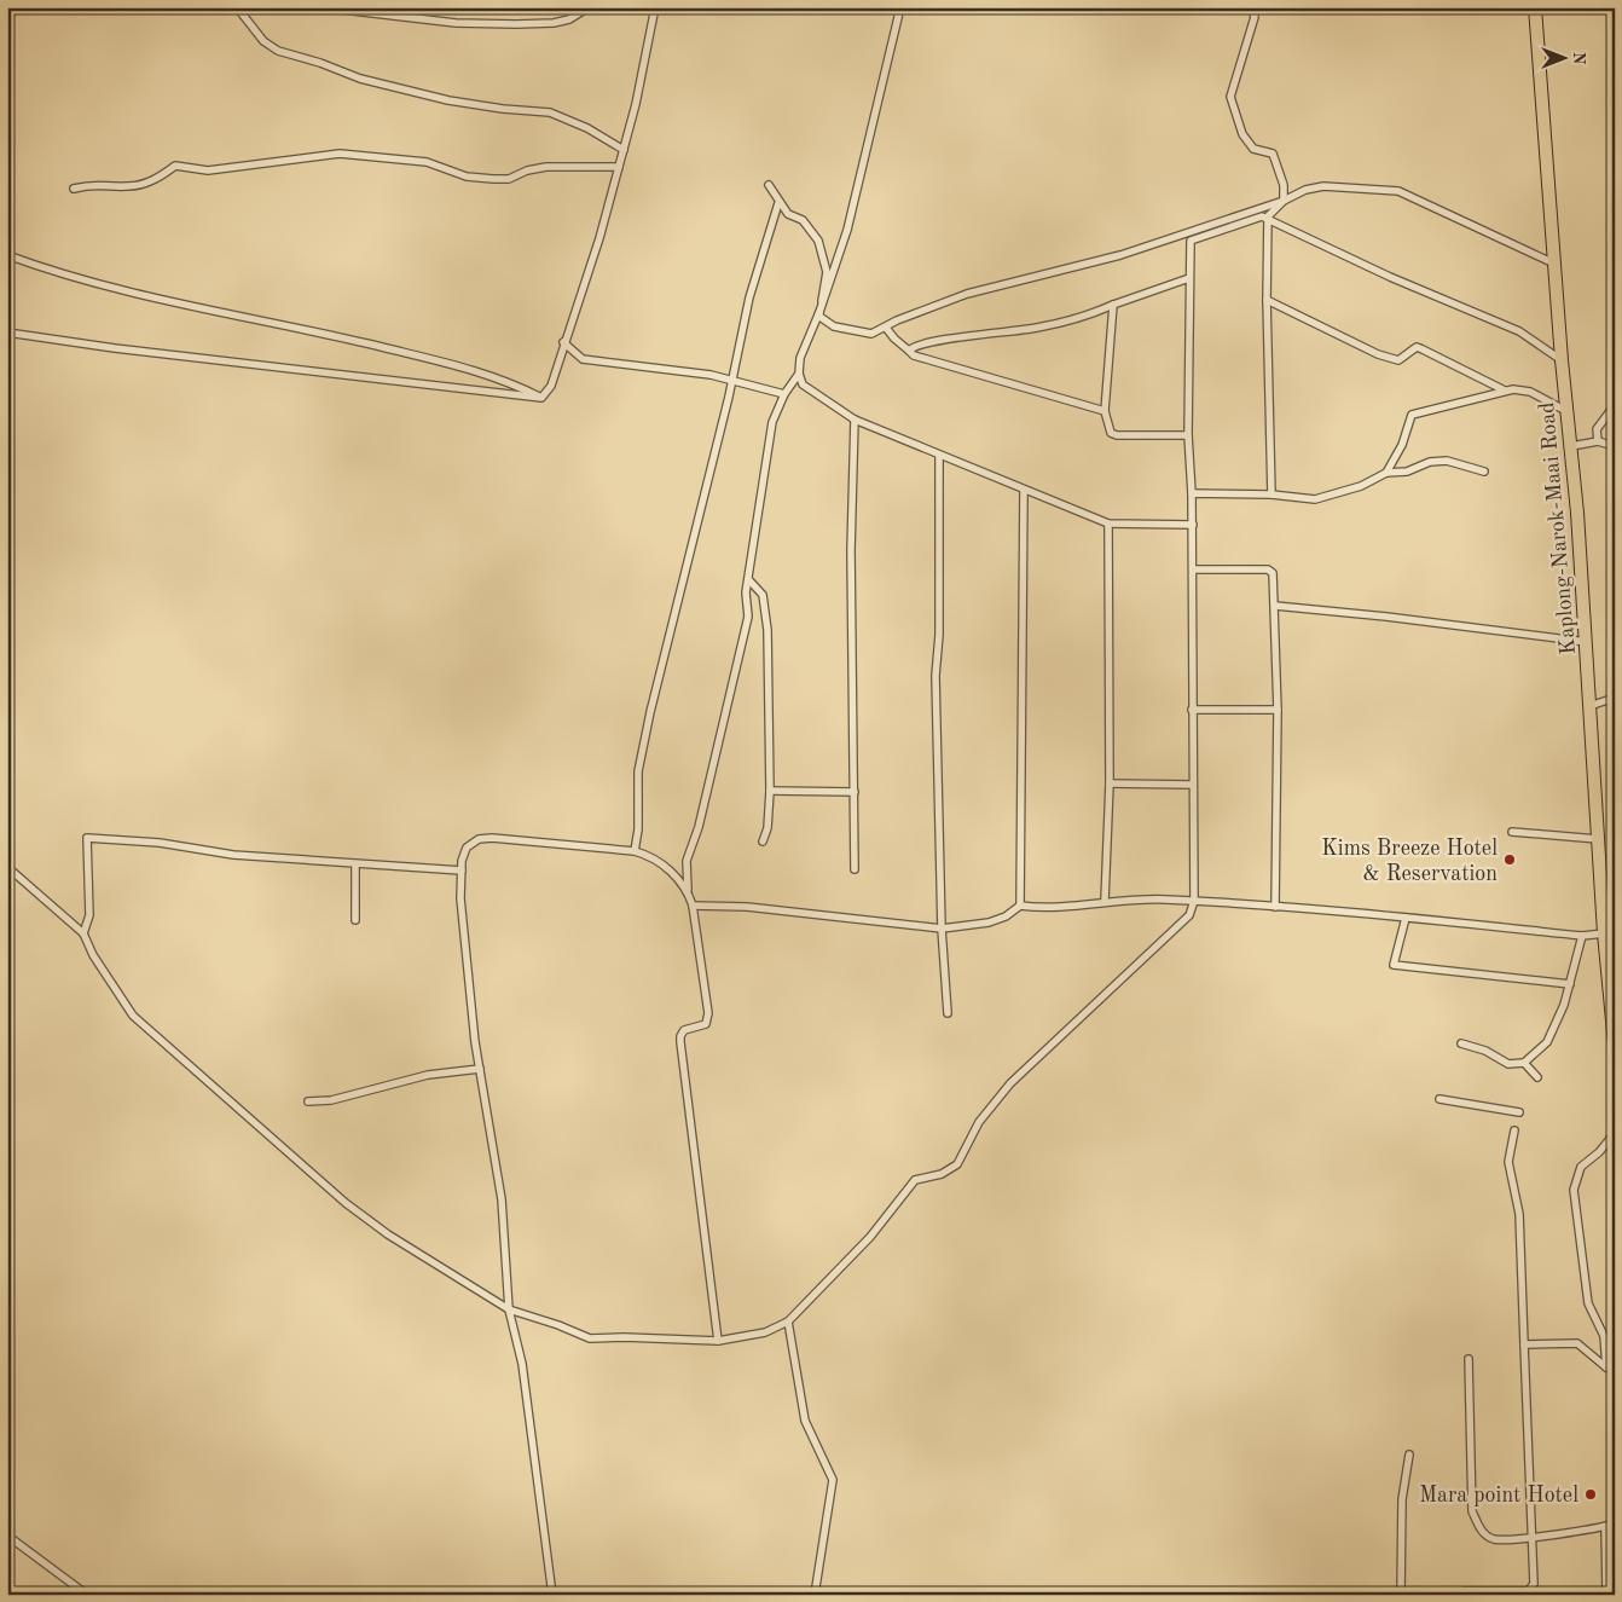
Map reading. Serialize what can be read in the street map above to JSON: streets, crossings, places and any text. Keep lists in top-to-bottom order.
{
  "streets": {
    "highway": ["Kaplong-Narok-Maai Road"]
  },
  "places": ["Kims Breeze Hotel & Reservation", "Mara point Hotel"],
  "north": "right"
}
